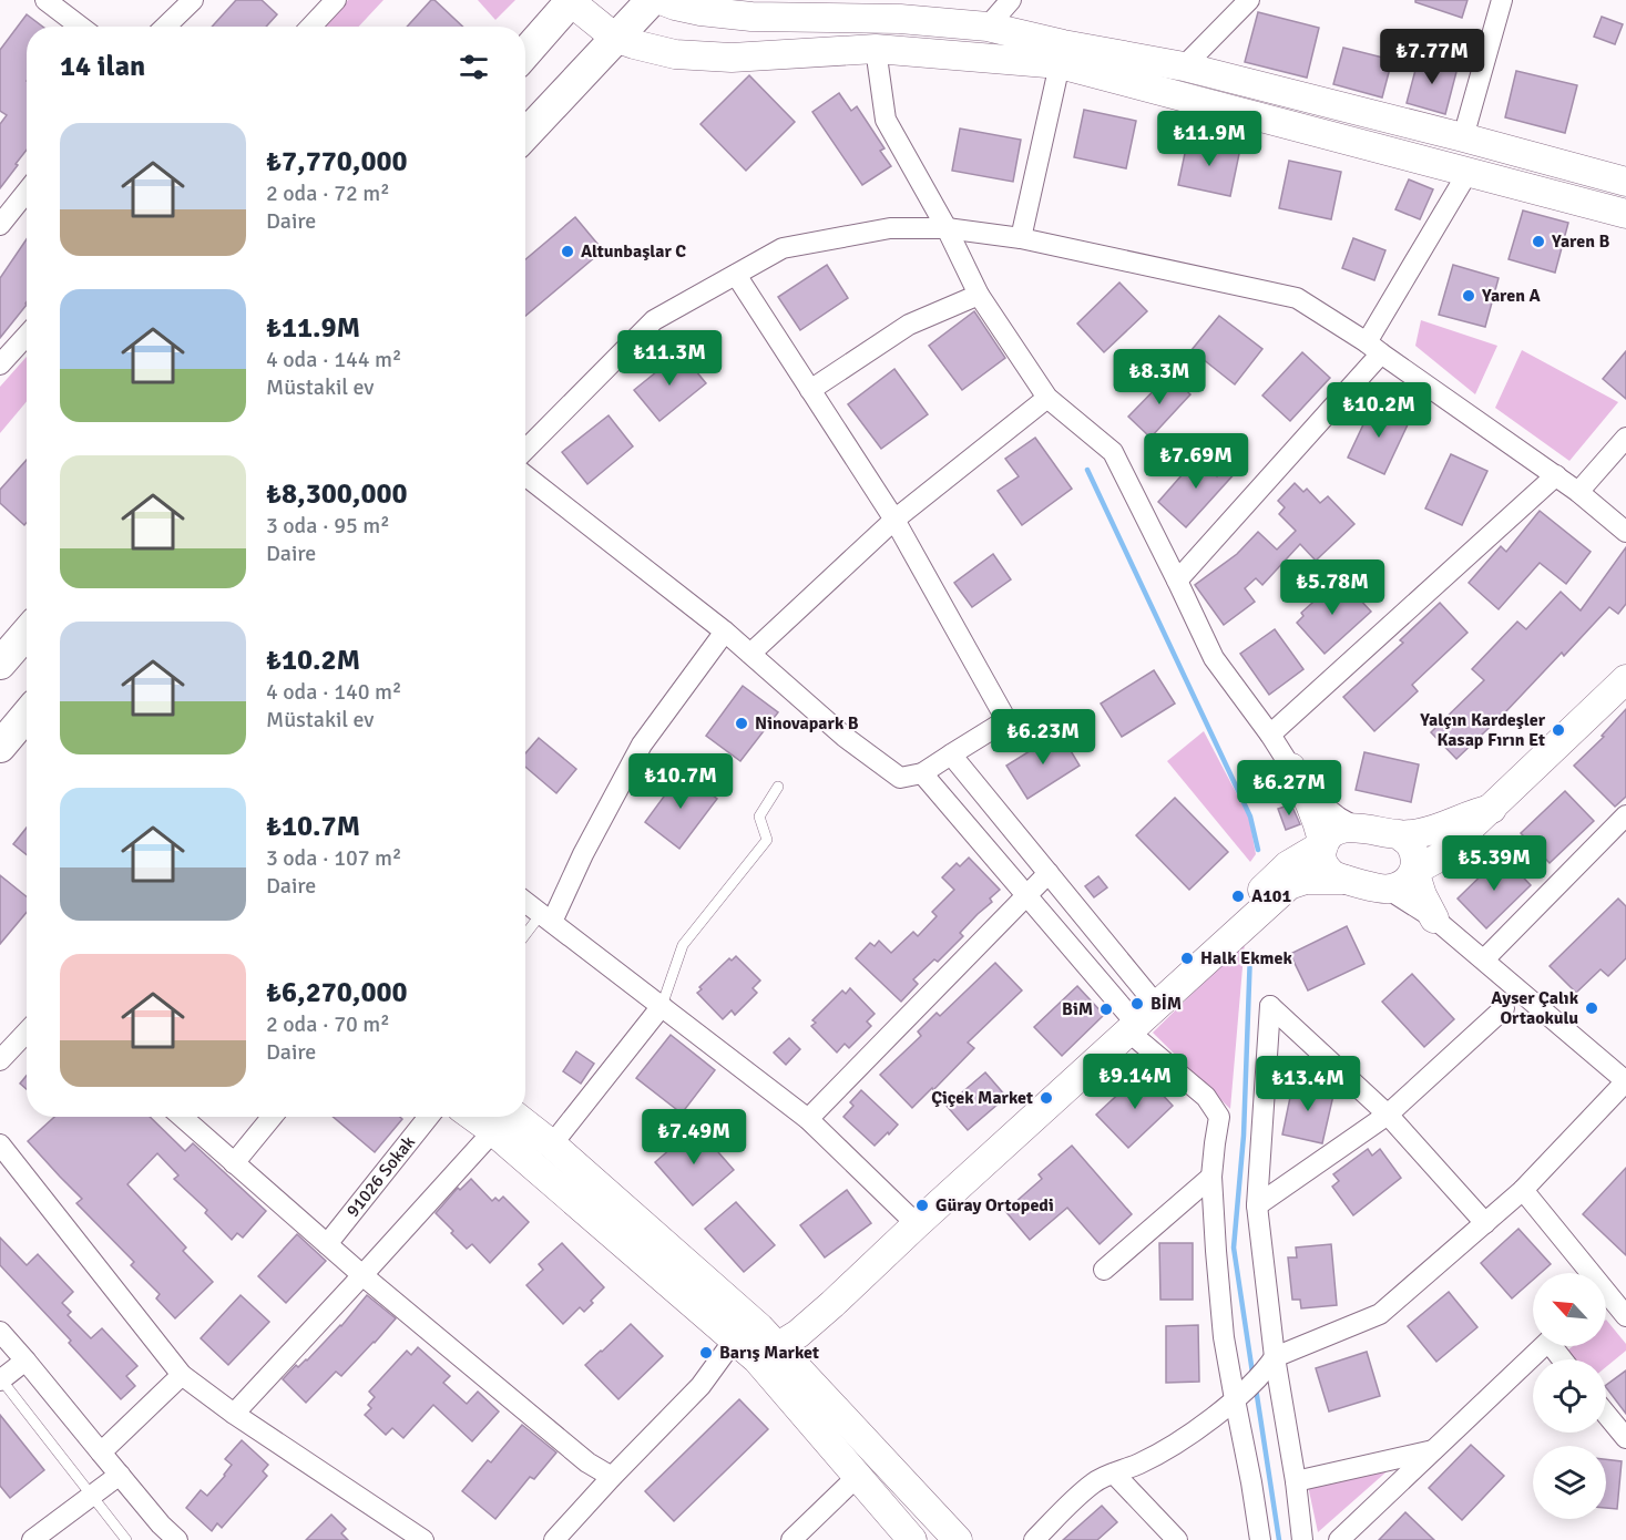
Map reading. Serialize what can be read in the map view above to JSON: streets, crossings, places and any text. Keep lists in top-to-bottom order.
{
  "streets": {
    "street": ["91026 Sokak"]
  },
  "places": [
    "Yaren B",
    "Altunbaşlar C",
    "Yaren A",
    "Ninovapark B",
    "Yalçın Kardeşler Kasap Fırın Et",
    "A101",
    "Halk Ekmek",
    "BİM",
    "Ayser Çalık Ortaokulu",
    "BiM",
    "Çiçek Market",
    "Güray Ortopedi",
    "Barış Market"
  ],
  "north": "top left",
  "page": {
    "heading": "14 ilan",
    "price": [
      "₺7.77M",
      "₺11.9M",
      "₺11.3M",
      "₺8.3M",
      "₺10.2M",
      "₺7.69M",
      "₺5.78M",
      "₺6.23M",
      "₺10.7M",
      "₺6.27M",
      "₺5.39M",
      "₺9.14M",
      "₺13.4M",
      "₺7.49M"
    ],
    "list": [
      {
        "name": "₺7,770,000",
        "note": "2 oda · 72 m² · Daire"
      },
      {
        "name": "₺11.9M",
        "note": "4 oda · 144 m² · Müstakil ev"
      },
      {
        "name": "₺8,300,000",
        "note": "3 oda · 95 m² · Daire"
      },
      {
        "name": "₺10.2M",
        "note": "4 oda · 140 m² · Müstakil ev"
      },
      {
        "name": "₺10.7M",
        "note": "3 oda · 107 m² · Daire"
      },
      {
        "name": "₺6,270,000",
        "note": "2 oda · 70 m² · Daire"
      }
    ]
  }
}
